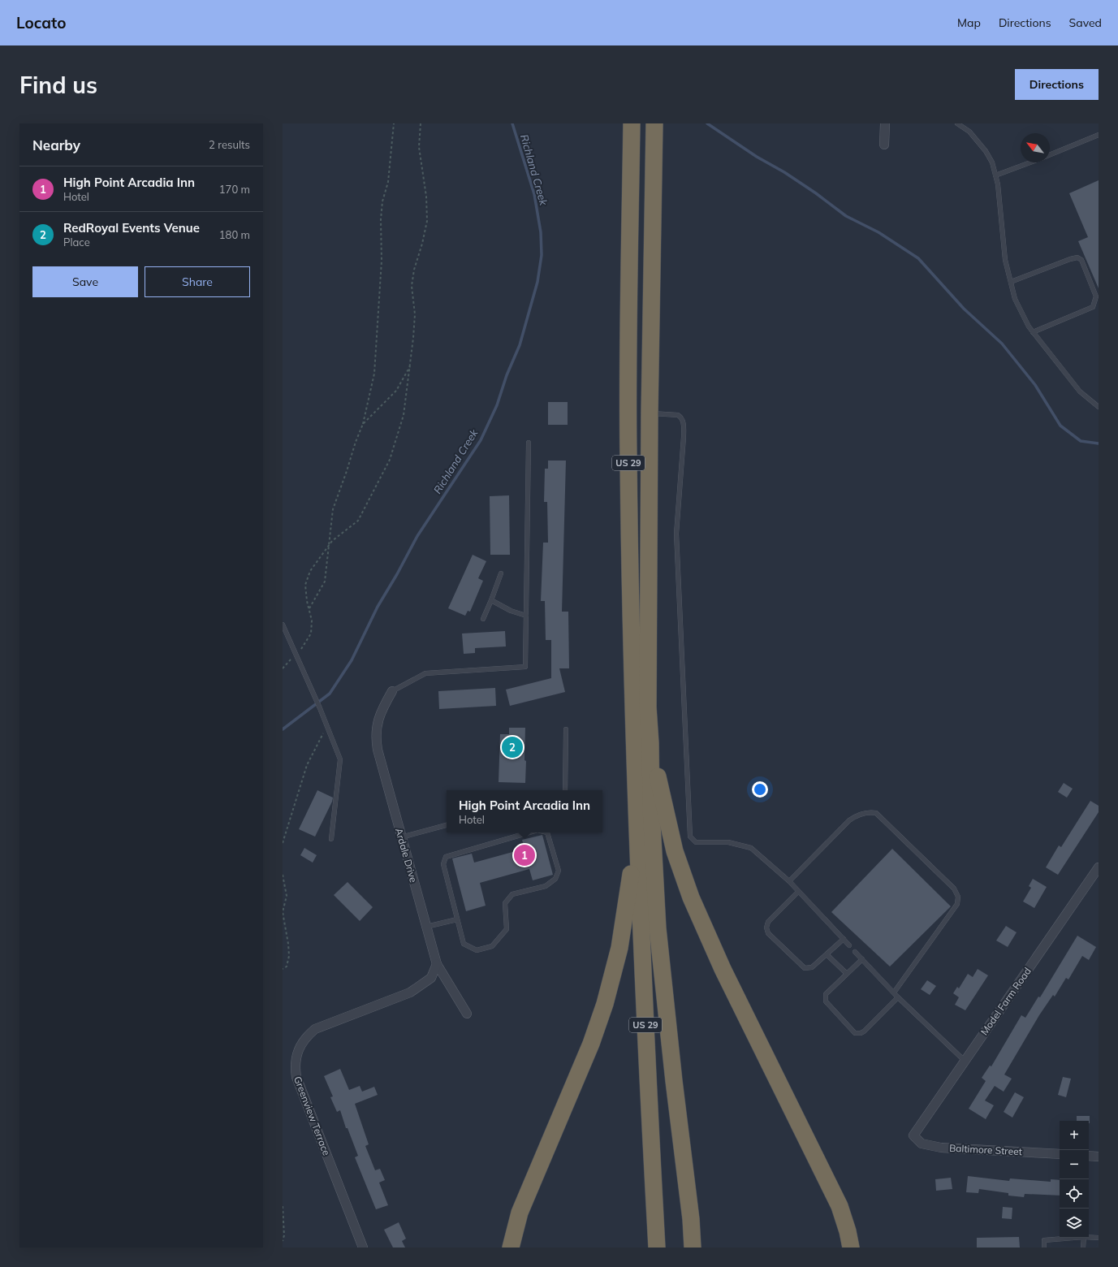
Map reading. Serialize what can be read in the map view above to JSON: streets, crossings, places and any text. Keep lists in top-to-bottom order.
{
  "streets": {
    "highway": ["US 29"],
    "street": [
      "Ardale Drive",
      "Model Farm Road",
      "Greenview Terrace",
      "Baltimore Street"
    ]
  },
  "crossings": [
    ["Ardale Drive", "Greenview Terrace"],
    ["Model Farm Road", "Baltimore Street"]
  ],
  "water": ["Richland Creek"],
  "north": "top left",
  "page": {
    "header": "Locato",
    "nav": ["Map", "Directions", "Saved"],
    "buttons": [
      "Directions",
      ["Save", "Share"]
    ],
    "title": "Find us",
    "heading": ["Nearby", "2 results"],
    "list": [
      {
        "mark": "1",
        "name": "High Point Arcadia Inn",
        "note": "Hotel",
        "value": "170 m"
      },
      {
        "mark": "2",
        "name": "RedRoyal Events Venue",
        "note": "Place",
        "value": "180 m"
      }
    ],
    "pins": ["2", "1"],
    "popup": ["High Point Arcadia Inn", "Hotel"],
    "map_buttons": ["+", "−"]
  }
}
